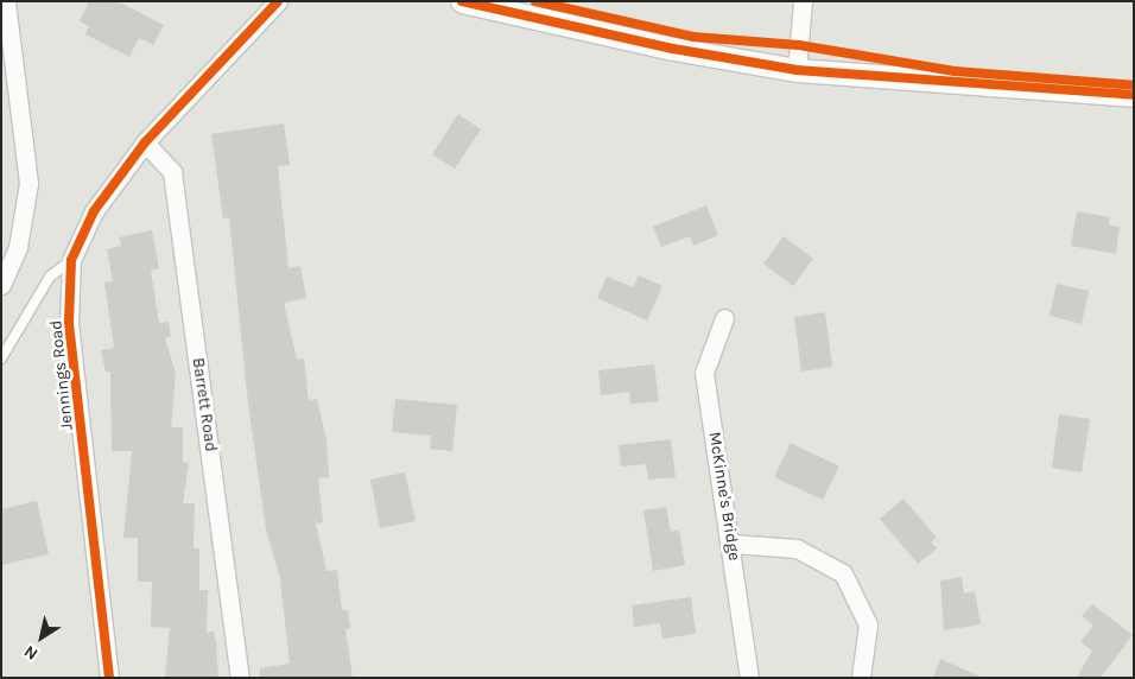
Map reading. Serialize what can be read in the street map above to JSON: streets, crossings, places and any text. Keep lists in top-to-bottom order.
{
  "streets": {
    "street": ["Jennings Road", "Barrett Road", "McKinne's Bridge"]
  },
  "crossings": [
    ["Jennings Road", "Barrett Road"]
  ],
  "north": "bottom left"
}
